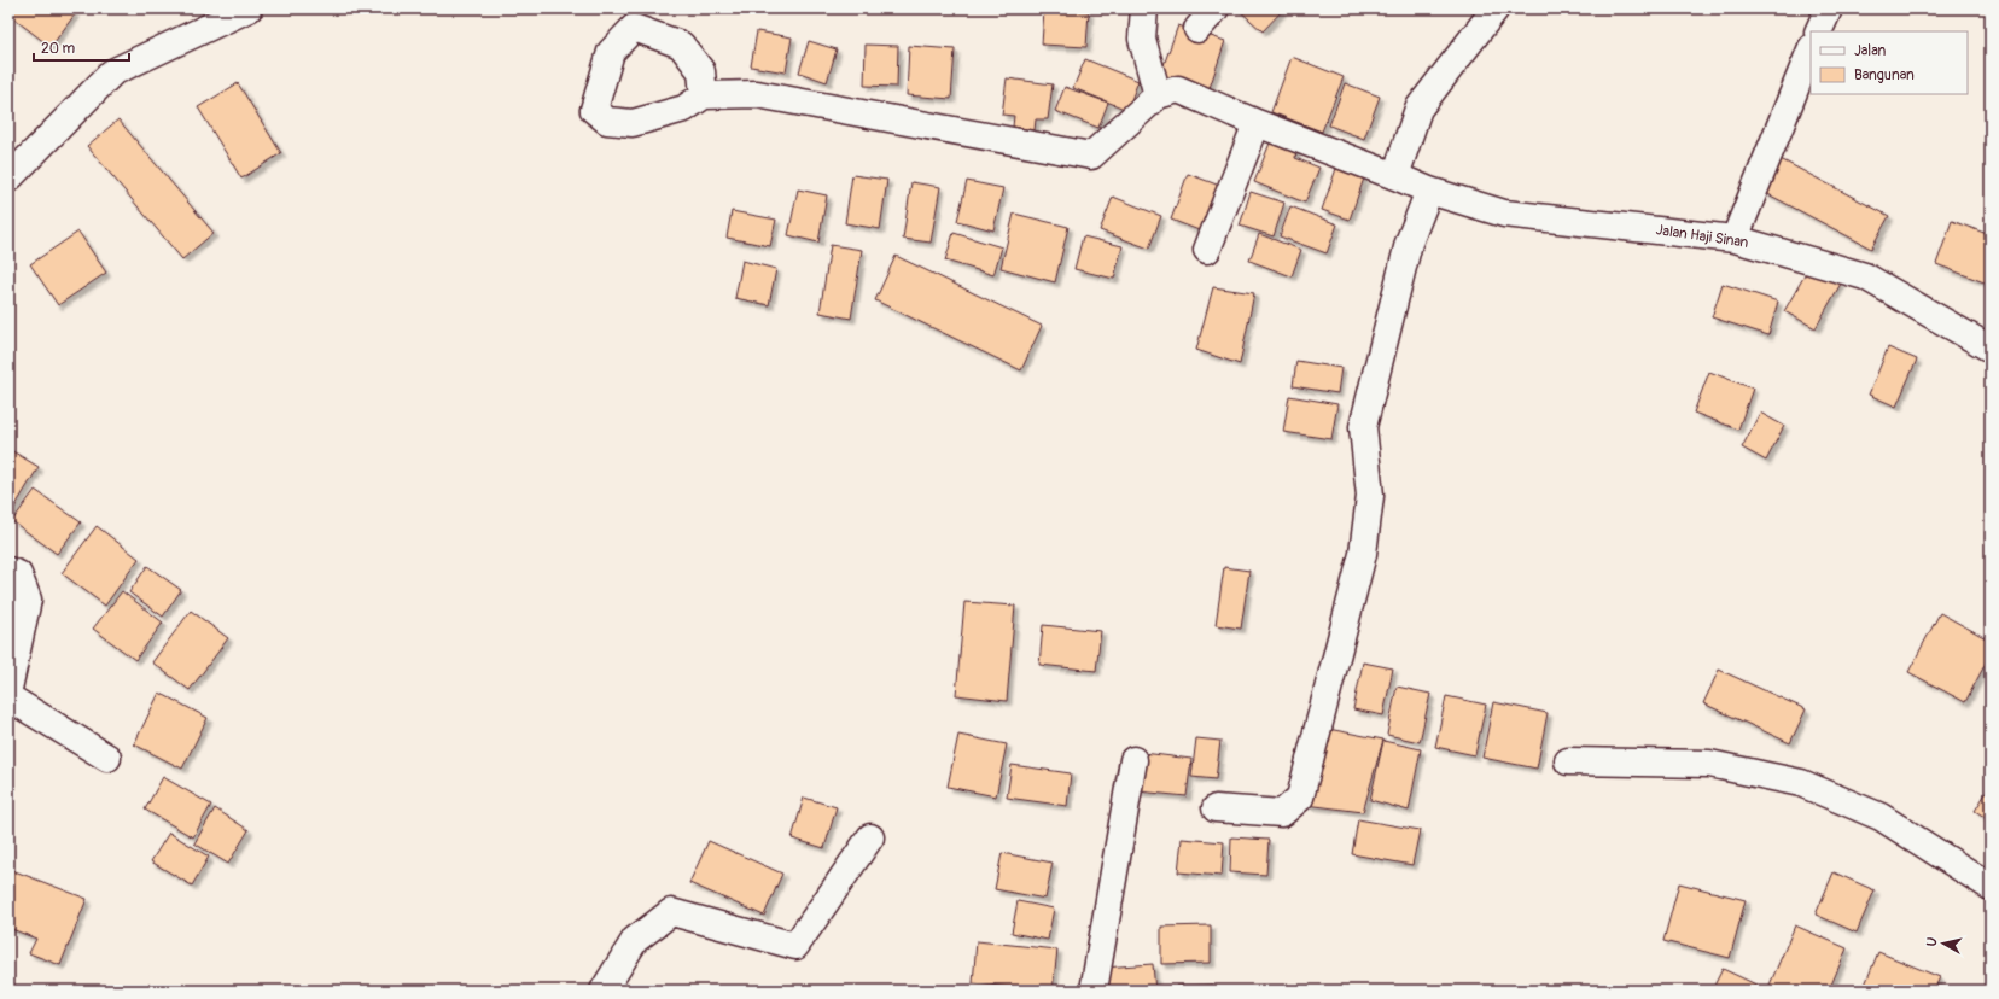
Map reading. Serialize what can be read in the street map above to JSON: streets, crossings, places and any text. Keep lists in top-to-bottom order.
{
  "streets": {
    "street": ["Jalan Haji Sinan"]
  },
  "legend": ["Jalan", "Bangunan"],
  "scale_bar": "20 m",
  "north": "left"
}
